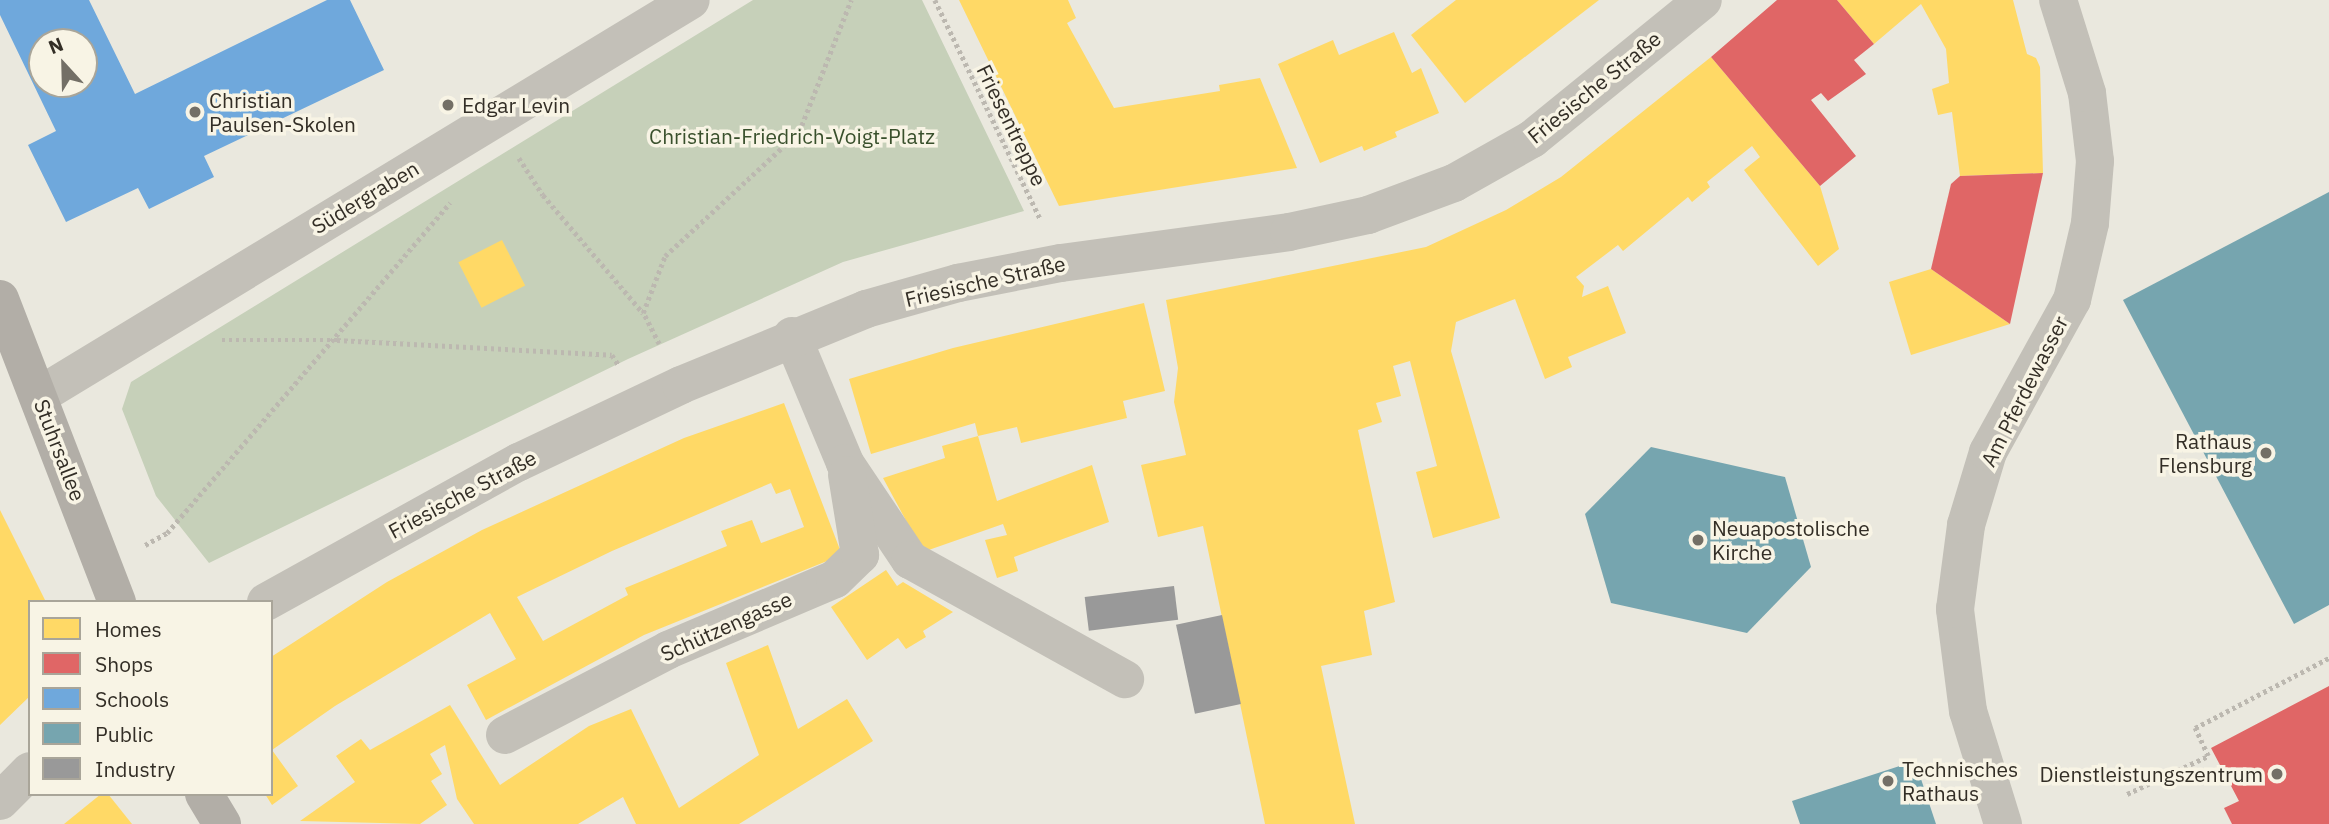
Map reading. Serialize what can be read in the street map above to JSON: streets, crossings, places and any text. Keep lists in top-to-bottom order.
{
  "streets": {
    "main road": ["Stuhrsallee"],
    "street": [
      "Friesische Straße",
      "Südergraben",
      "Am Pferdewasser",
      "Schützengasse"
    ],
    "path": ["Friesentreppe"]
  },
  "crossings": [
    ["Friesische Straße", "Friesentreppe"],
    ["Friesische Straße", "Schützengasse"],
    ["Südergraben", "Stuhrsallee"]
  ],
  "parks": ["Christian-Friedrich-Voigt-Platz"],
  "places": [
    "Edgar Levin",
    "Christian Paulsen-Skolen",
    "Rathaus Flensburg",
    "Neuapostolische Kirche",
    "Dienstleistungszentrum",
    "Technisches Rathaus"
  ],
  "legend": [
    "Homes",
    "Shops",
    "Schools",
    "Public",
    "Industry"
  ],
  "north": "top"
}
